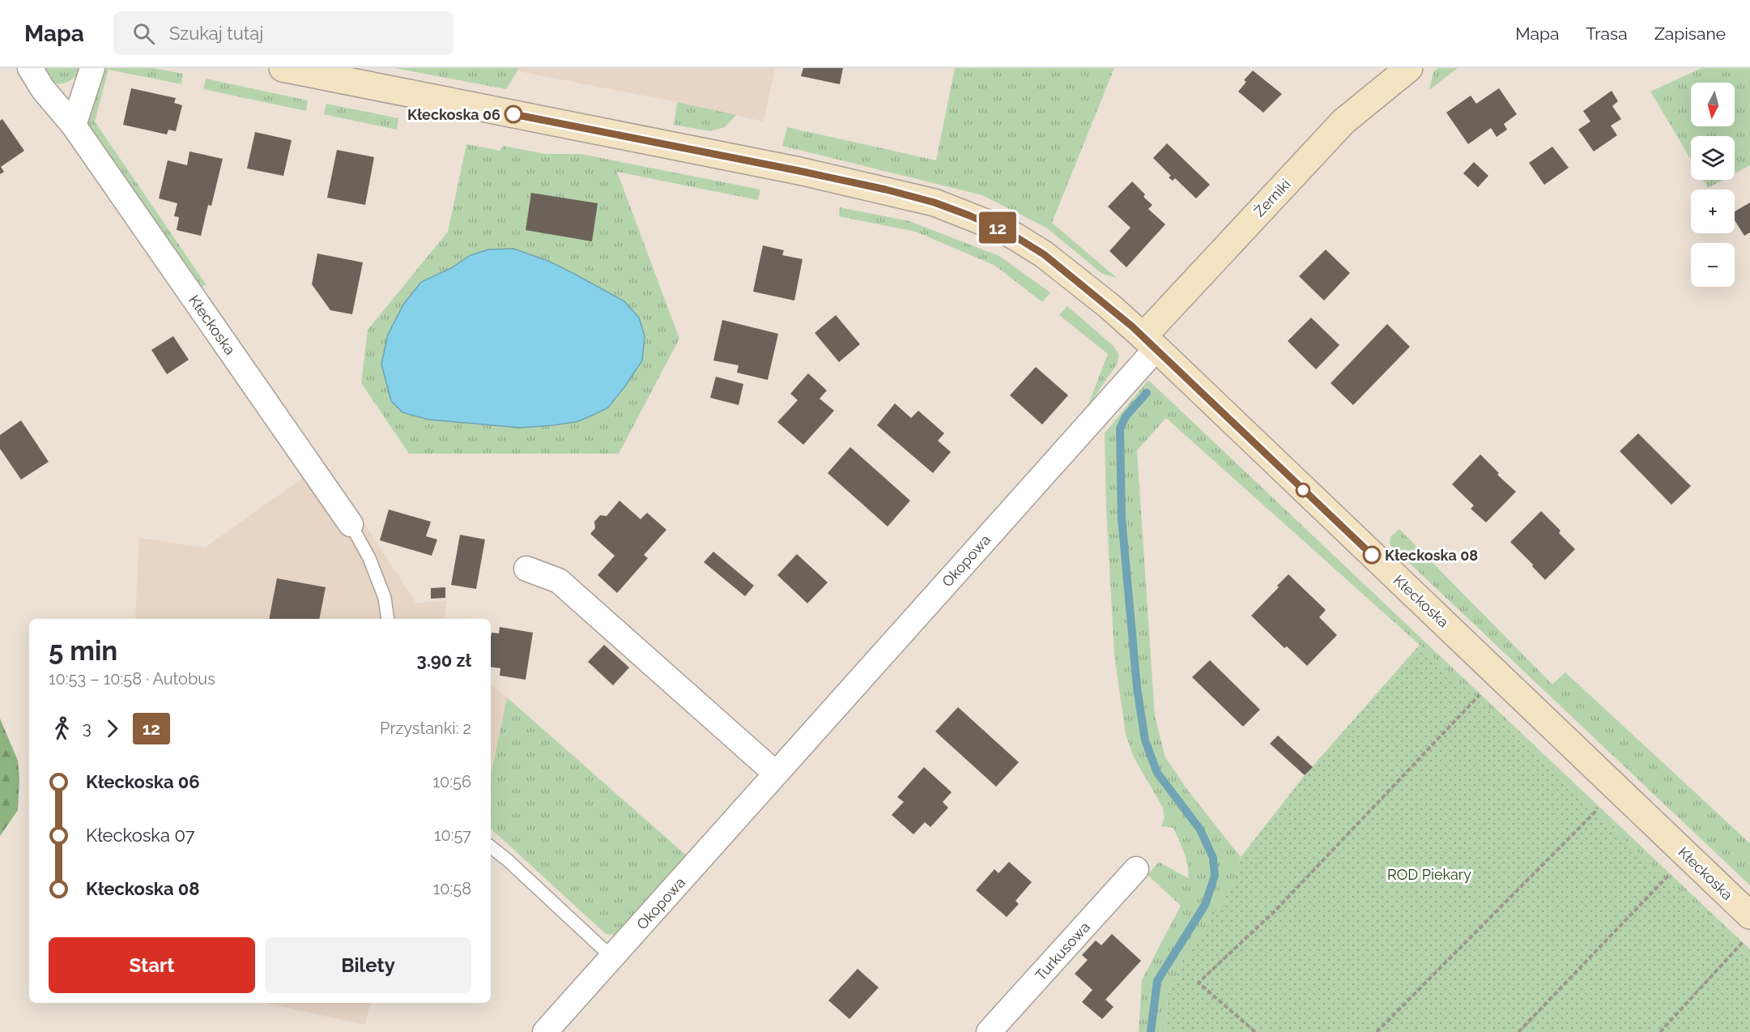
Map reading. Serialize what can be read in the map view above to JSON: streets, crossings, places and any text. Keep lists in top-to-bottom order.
{
  "streets": {
    "main road": ["Żerniki", "Kłeckoska"],
    "street": ["Okopowa", "Turkusowa"]
  },
  "crossings": [
    ["Żerniki", "Kłeckoska"],
    ["Żerniki", "Okopowa"],
    ["Kłeckoska", "Okopowa"]
  ],
  "parks": ["ROD Piekary"],
  "places": ["Kłeckoska 06", "Kłeckoska 08"],
  "lines": ["bus line 12"],
  "north": "bottom",
  "page": {
    "header": "Mapa",
    "search": "Szukaj tutaj",
    "nav": ["Mapa", "Trasa", "Zapisane"],
    "on_map": "12",
    "map_buttons": ["+", "−"],
    "heading": ["5 min", "10:53 – 10:58 · Autobus", "3.90 zł"],
    "legs": ["3", "12", "Przystanki: 2"],
    "list": [
      {
        "name": "Kłeckoska 06",
        "value": "10:56"
      },
      {
        "name": "Kłeckoska 07",
        "value": "10:57"
      },
      {
        "name": "Kłeckoska 08",
        "value": "10:58"
      }
    ],
    "buttons": ["Start", "Bilety"]
  }
}
